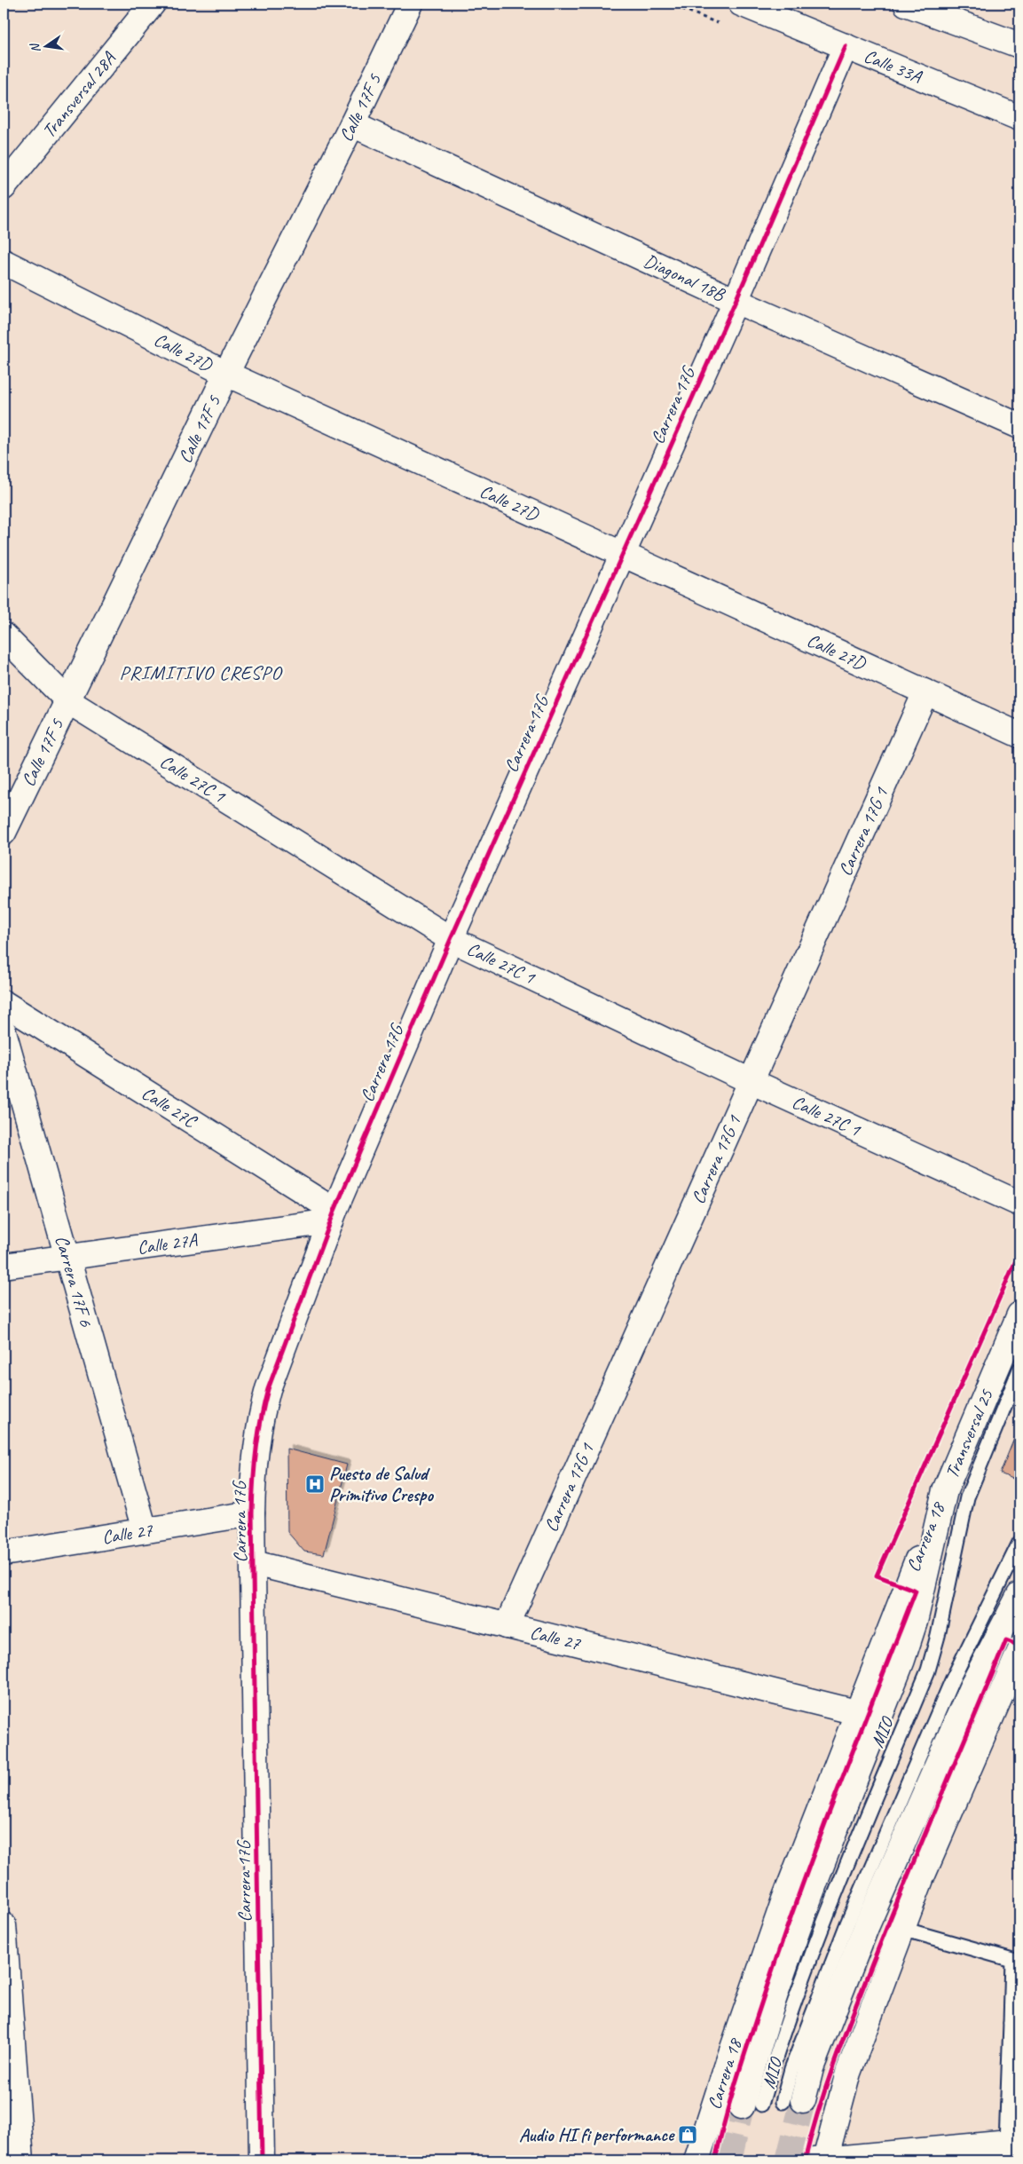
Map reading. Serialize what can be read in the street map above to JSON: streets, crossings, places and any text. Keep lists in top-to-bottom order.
{
  "streets": {
    "street": [
      "Calle 33A",
      "Transversal 28A",
      "Calle 17F 5",
      "Diagonal 18B",
      "Calle 27D",
      "Carrera 17G",
      "Calle 27C 1",
      "Carrera 17G 1",
      "Calle 27C",
      "Calle 27A",
      "Carrera 17F 6",
      "Transversal 25",
      "Calle 27",
      "Carrera 18"
    ],
    "lane": ["MIO"]
  },
  "crossings": [
    ["Calle 33A", "Carrera 17G"],
    ["Calle 17F 5", "Diagonal 18B"],
    ["Calle 17F 5", "Calle 27D"],
    ["Calle 17F 5", "Calle 27C 1"],
    ["Diagonal 18B", "Carrera 17G"],
    ["Calle 27D", "Carrera 17G"],
    ["Calle 27D", "Carrera 17G 1"],
    ["Carrera 17G", "Calle 27C 1"],
    ["Carrera 17G", "Calle 27C"],
    ["Carrera 17G", "Calle 27A"],
    ["Carrera 17G", "Calle 27"],
    ["Calle 27C 1", "Carrera 17G 1"],
    ["Carrera 17G 1", "Calle 27"],
    ["Calle 27C", "Calle 27A"],
    ["Calle 27A", "Carrera 17F 6"],
    ["Carrera 17F 6", "Calle 27"],
    ["Transversal 25", "Carrera 18"],
    ["Calle 27", "Carrera 18"],
    ["Carrera 18", "MIO"]
  ],
  "districts": ["PRIMITIVO CRESPO"],
  "places": {
    "hospital": ["Puesto de Salud Primitivo Crespo"],
    "shop": ["Audio HI fi performance"]
  },
  "north": "left"
}
